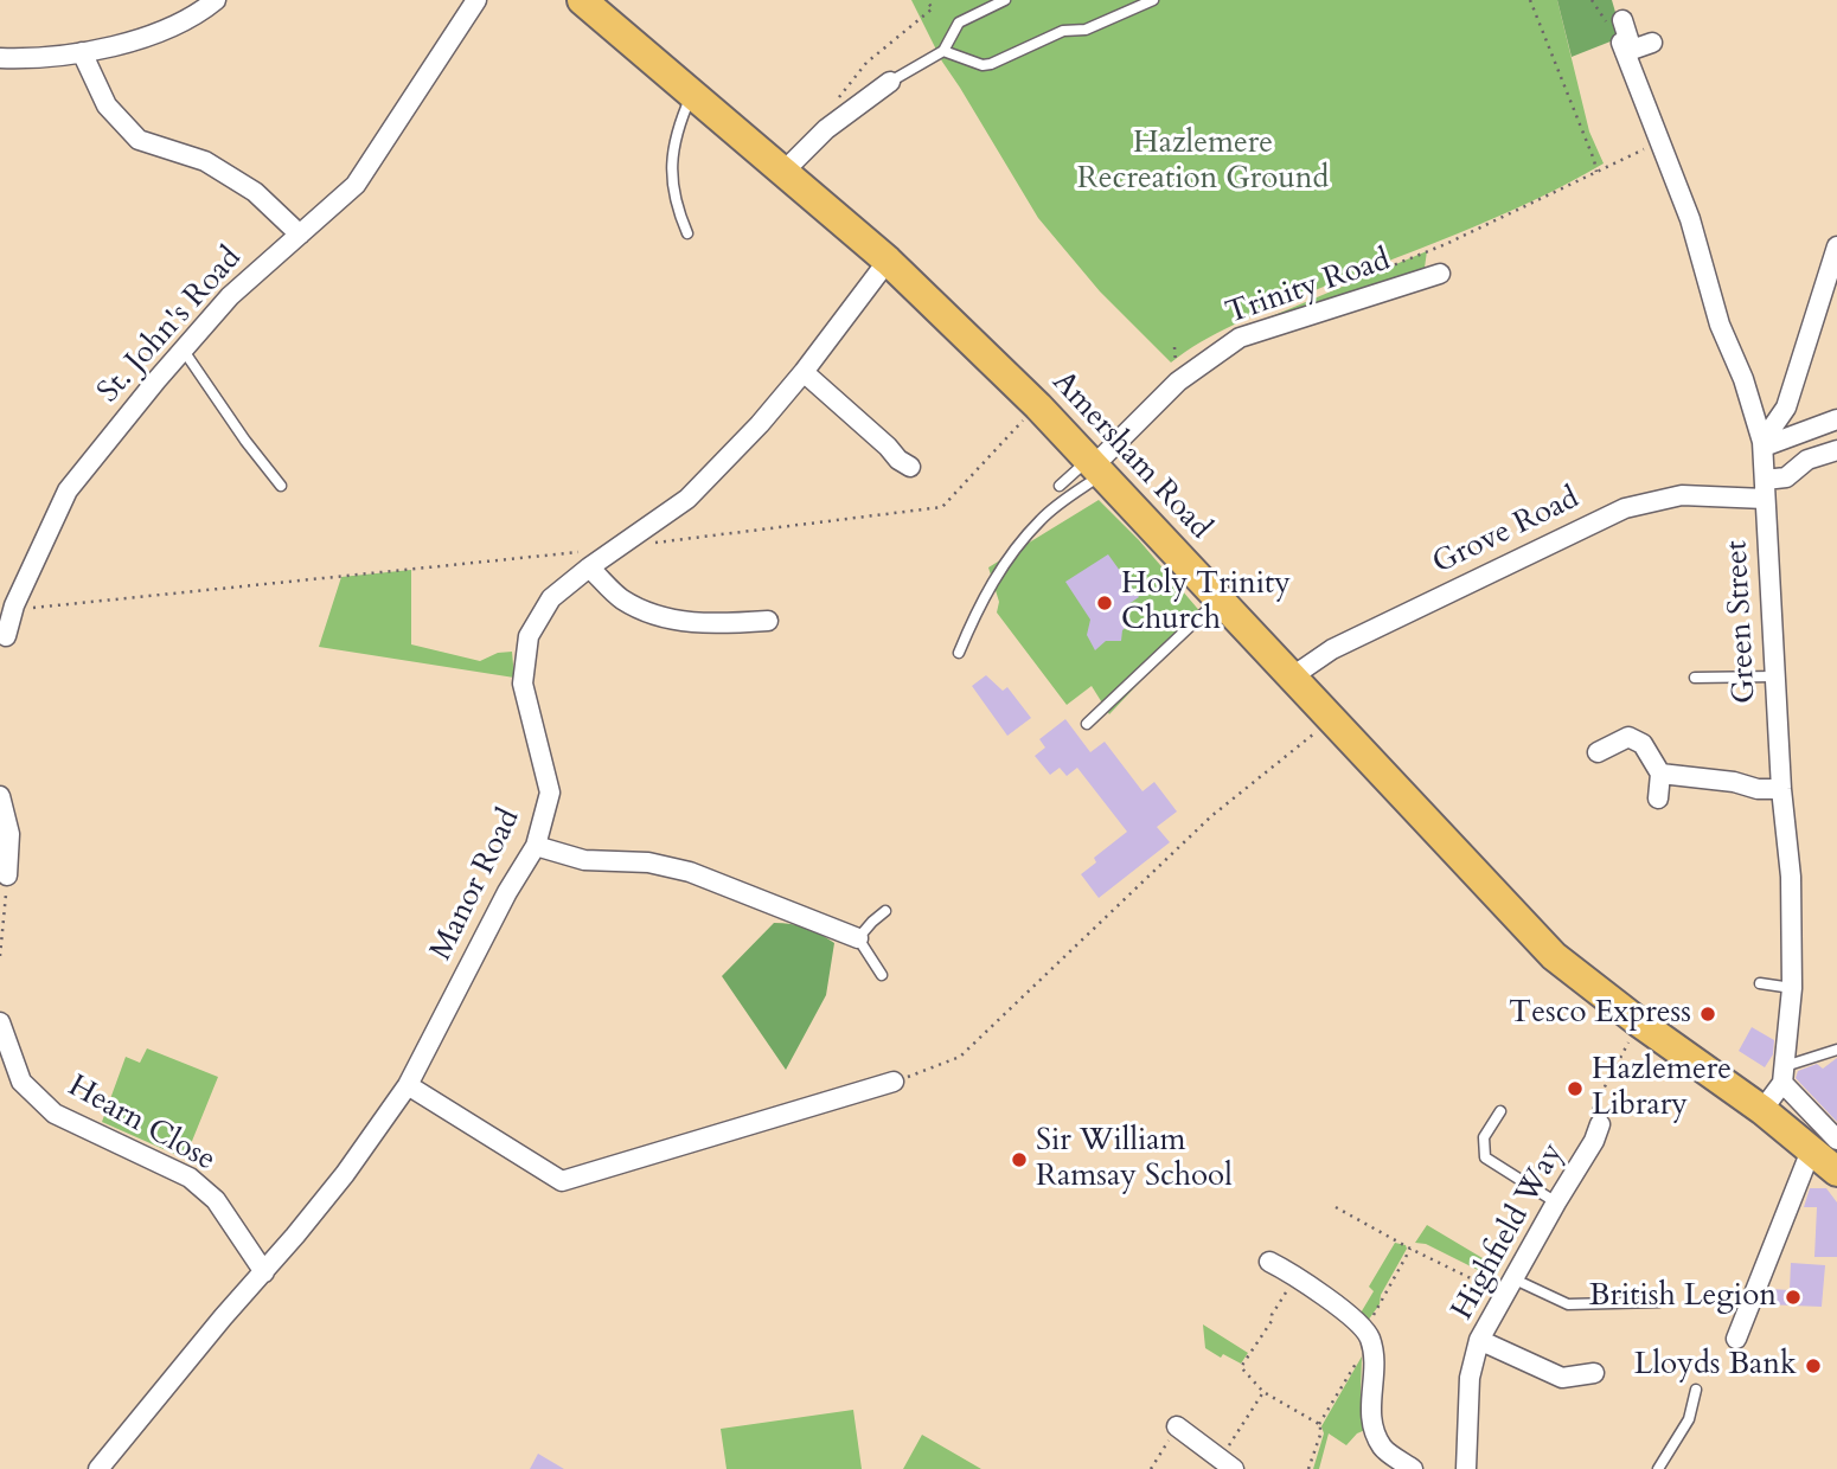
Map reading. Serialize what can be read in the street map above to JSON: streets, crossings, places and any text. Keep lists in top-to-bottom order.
{
  "streets": {
    "main road": ["Amersham Road"],
    "street": [
      "Trinity Road",
      "St. John's Road",
      "Grove Road",
      "Green Street",
      "Manor Road",
      "Hearn Close",
      "Highfield Way"
    ]
  },
  "crossings": [
    ["Trinity Road", "Amersham Road"],
    ["Amersham Road", "Grove Road"],
    ["Amersham Road", "Manor Road"],
    ["Grove Road", "Green Street"],
    ["Manor Road", "Hearn Close"]
  ],
  "parks": ["Hazlemere Recreation Ground"],
  "places": [
    "Holy Trinity Church",
    "Tesco Express",
    "Hazlemere Library",
    "Sir William Ramsay School",
    "British Legion",
    "Lloyds Bank"
  ]
}
